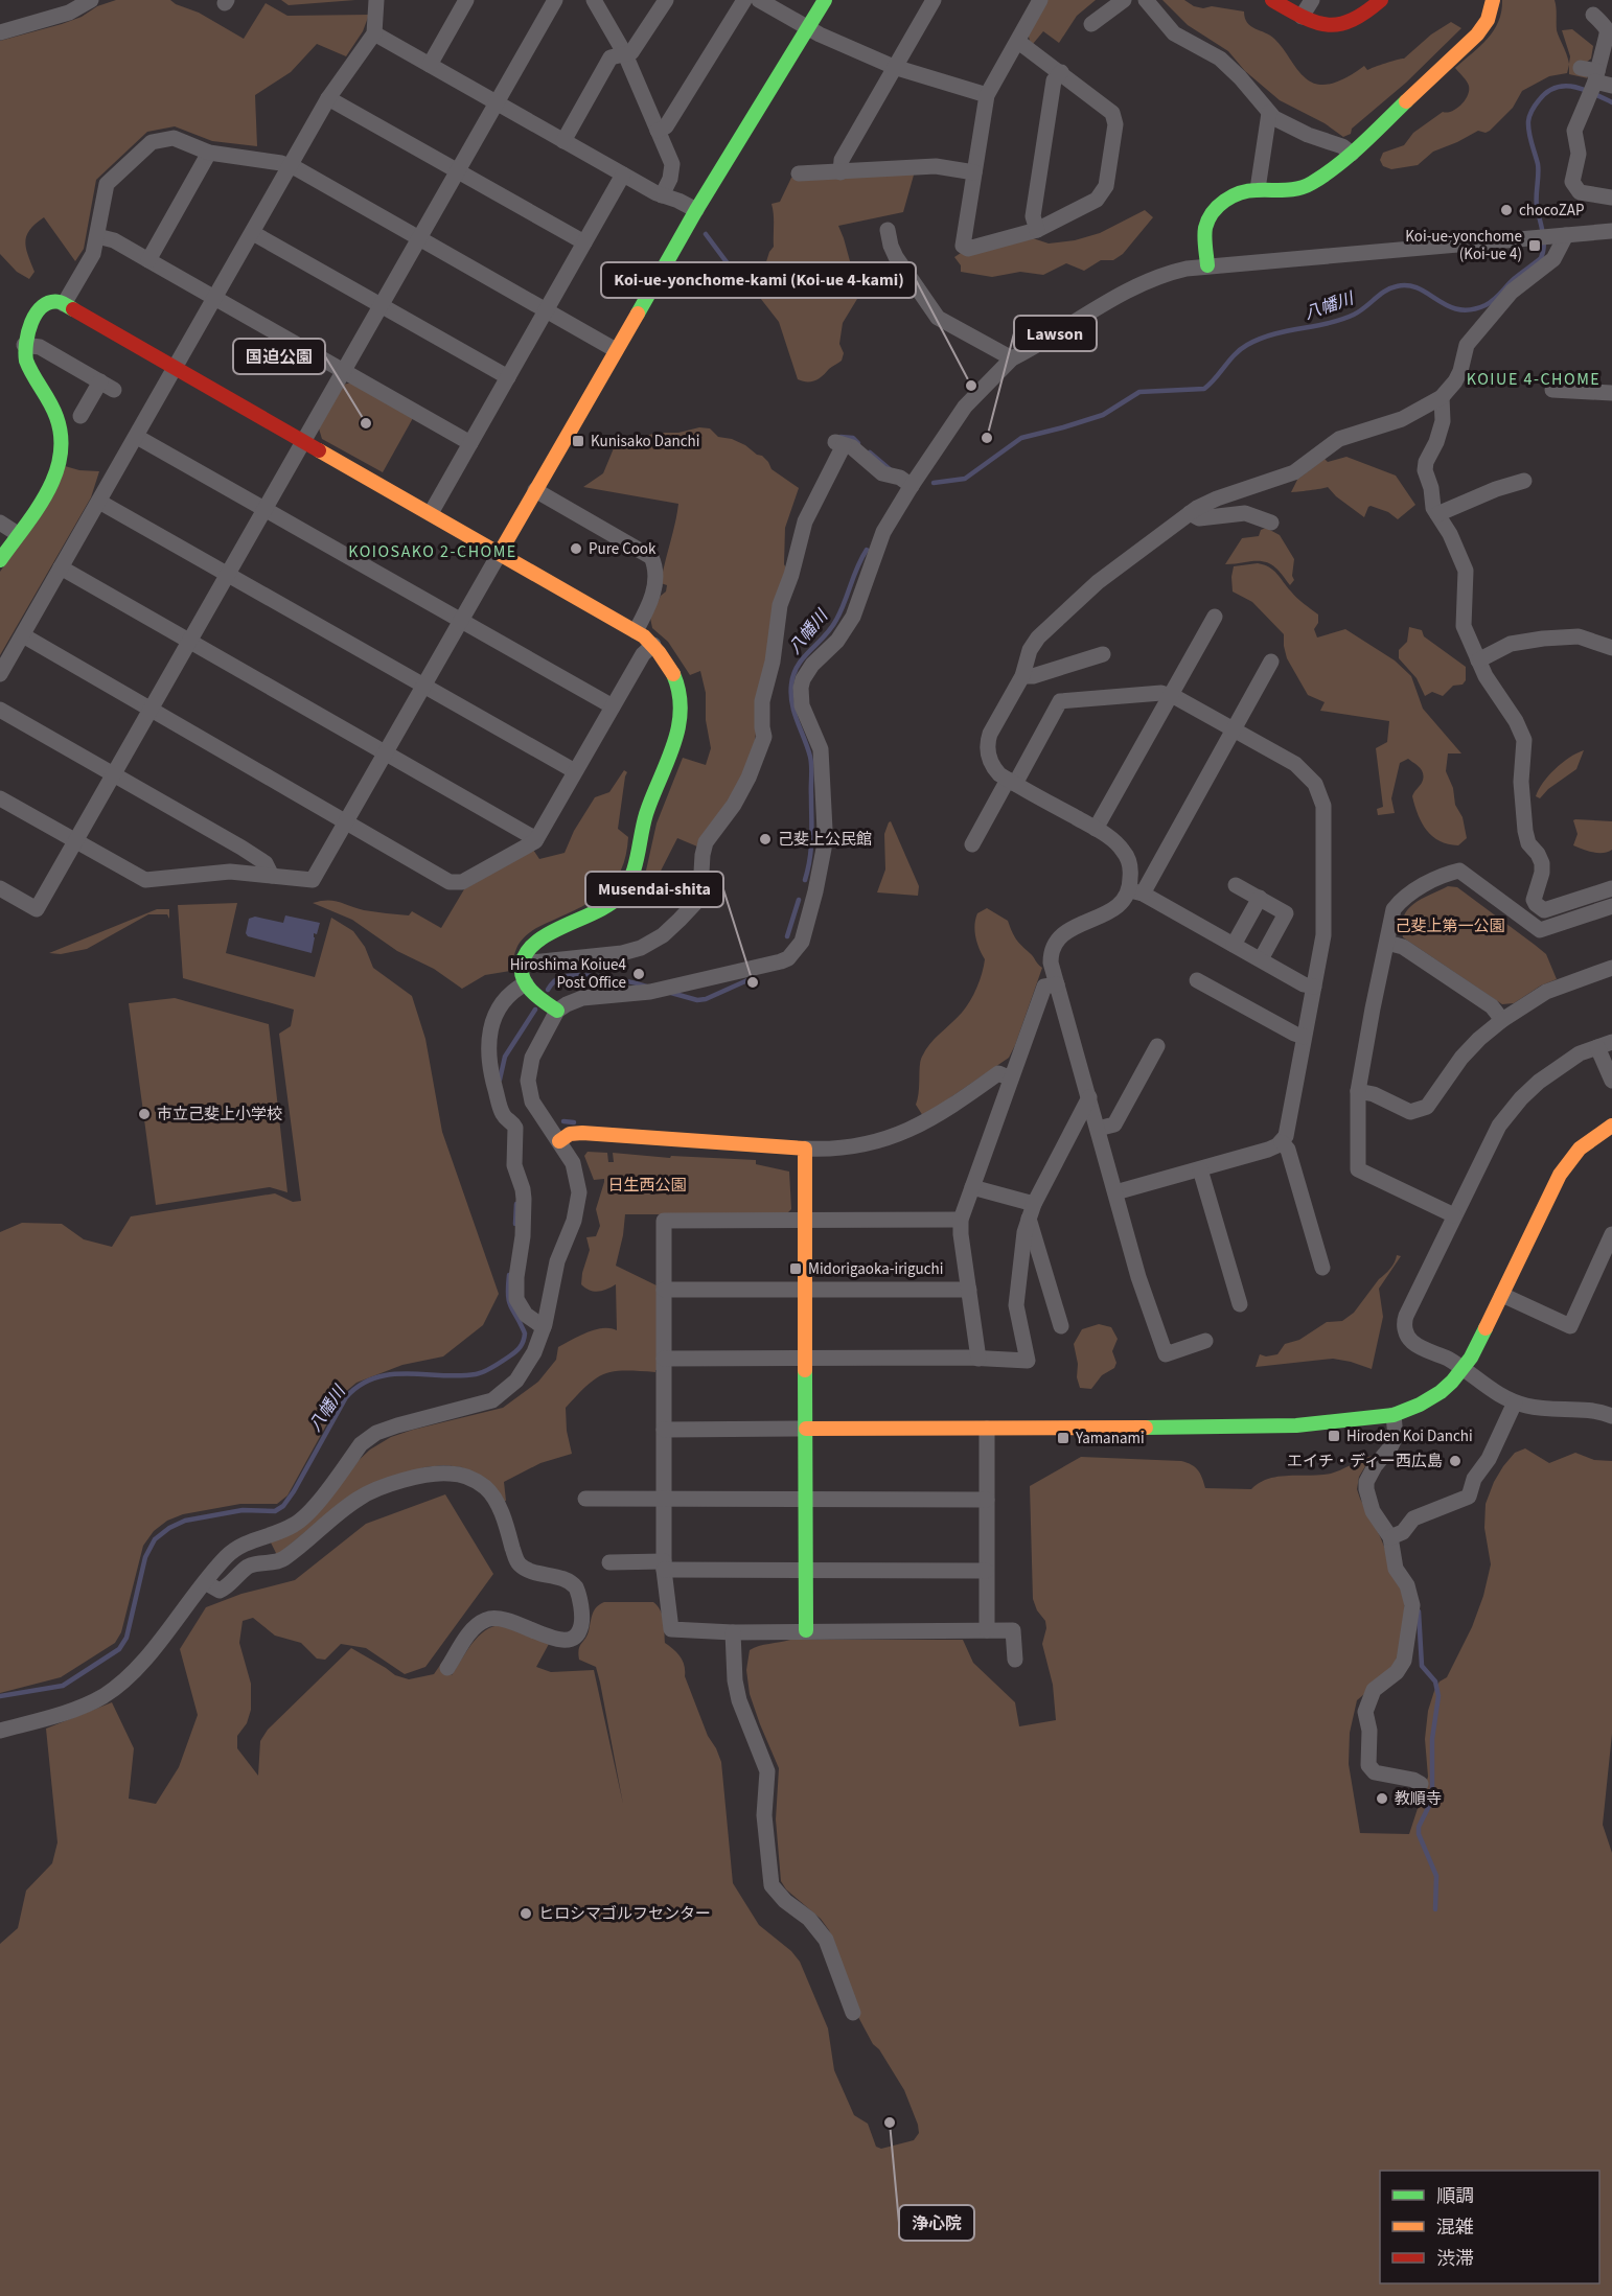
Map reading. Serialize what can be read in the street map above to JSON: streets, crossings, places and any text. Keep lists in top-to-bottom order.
{
  "districts": ["KOIUE 4-CHOME", "KOIOSAKO 2-CHOME"],
  "water": ["八幡川"],
  "parks": ["己斐上第一公園", "日生西公園"],
  "places": {
    "other": [
      "chocoZAP",
      "Koi-ue-yonchome-kami (Koi-ue 4-kami)",
      "国迫公園",
      "Lawson",
      "Pure Cook",
      "己斐上公民館",
      "Hiroshima Koiue4 Post Office",
      "Musendai-shita",
      "市立己斐上小学校",
      "エイチ・ディー西広島",
      "教順寺",
      "ヒロシマゴルフセンター",
      "浄心院"
    ],
    "transit": [
      "Koi-ue-yonchome (Koi-ue 4)",
      "Kunisako Danchi",
      "Midorigaoka-iriguchi",
      "Hiroden Koi Danchi",
      "Yamanami"
    ]
  },
  "legend": ["順調", "混雑", "渋滞"]
}
